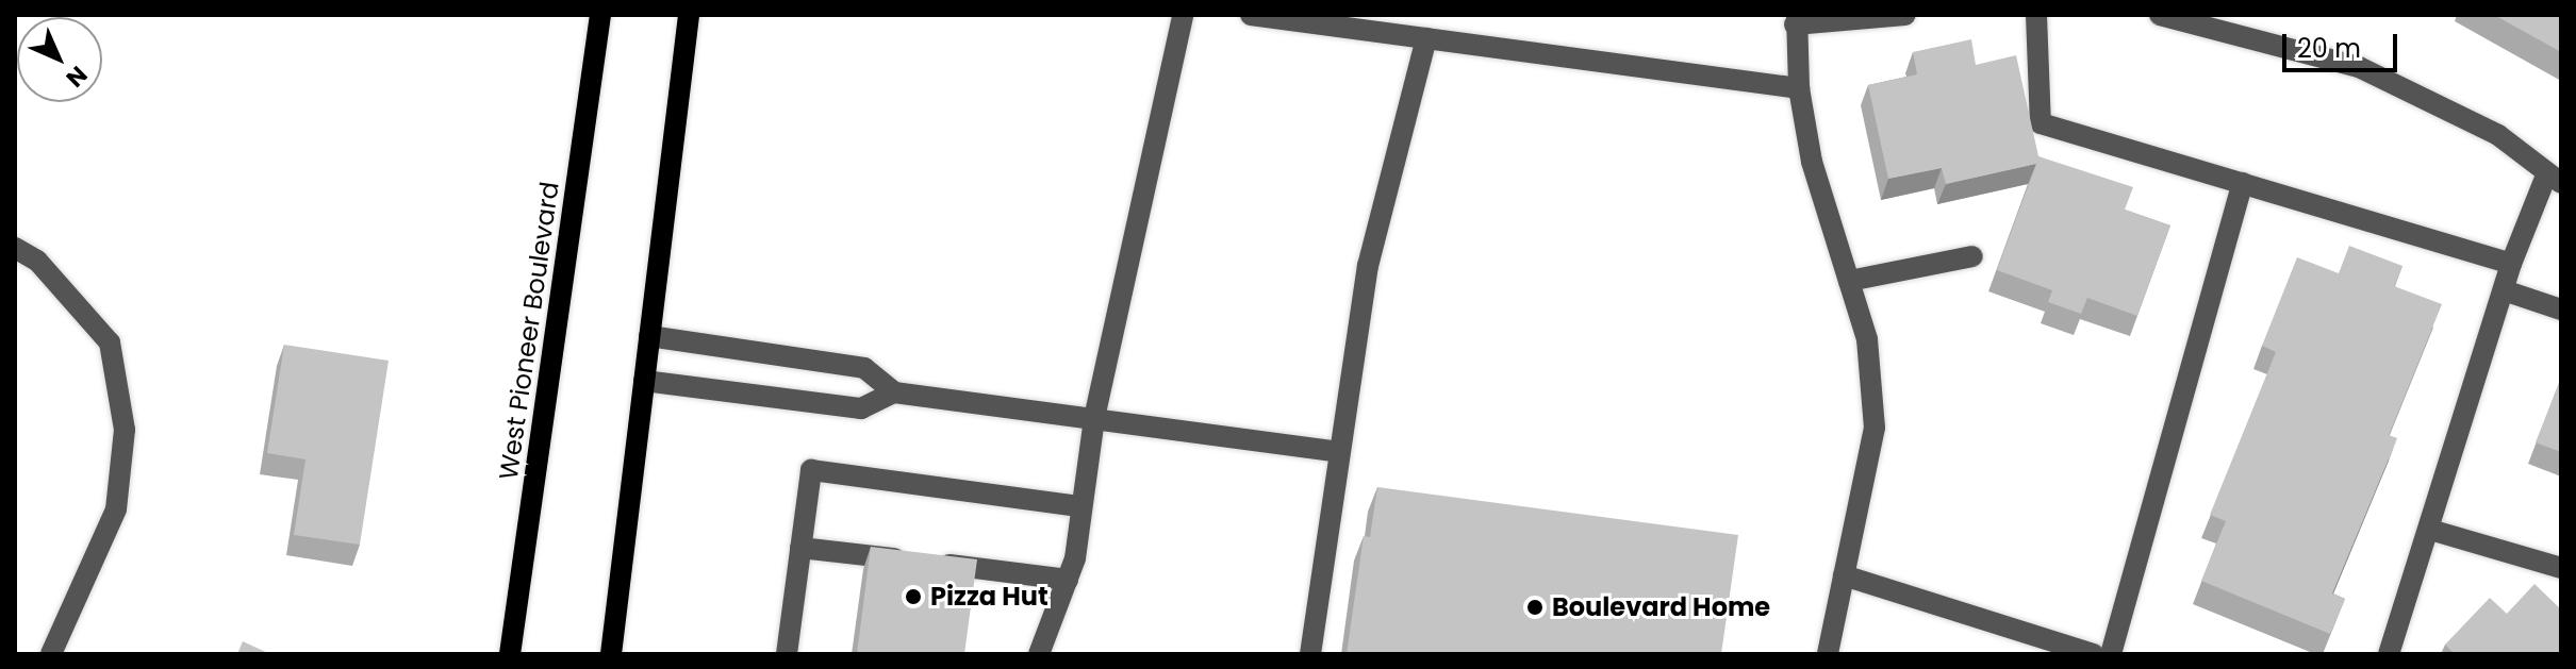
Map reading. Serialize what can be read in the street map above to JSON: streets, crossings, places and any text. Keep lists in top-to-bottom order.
{
  "streets": {
    "main road": ["West Pioneer Boulevard"]
  },
  "places": ["Pizza Hut", "Boulevard Home"],
  "scale_bar": "20 m",
  "north": "bottom right"
}
